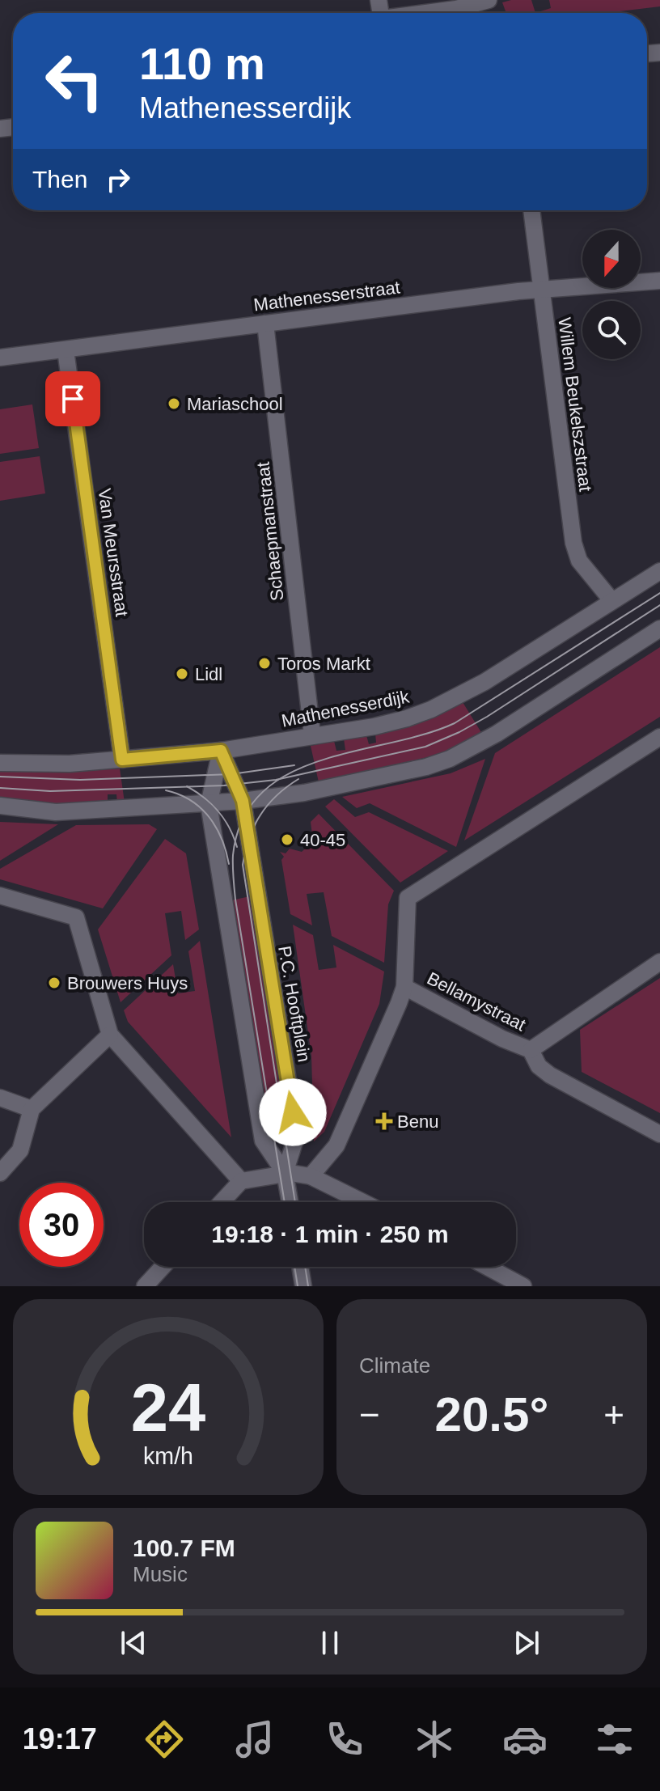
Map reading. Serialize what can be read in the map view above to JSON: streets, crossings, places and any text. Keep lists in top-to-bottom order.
{
  "streets": {
    "street": [
      "Mathenesserstraat",
      "Willem Beukelszstraat",
      "Schaepmanstraat",
      "Van Meursstraat",
      "Mathenesserdijk",
      "Bellamystraat",
      "P.C. Hooftplein"
    ]
  },
  "crossings": [
    ["Mathenesserstraat", "Willem Beukelszstraat"],
    ["Mathenesserstraat", "Schaepmanstraat"],
    ["Mathenesserstraat", "Van Meursstraat"],
    ["Willem Beukelszstraat", "Mathenesserdijk"],
    ["Schaepmanstraat", "Mathenesserdijk"],
    ["Van Meursstraat", "Mathenesserdijk"],
    ["Mathenesserdijk", "P.C. Hooftplein"]
  ],
  "places": {
    "other": [
      "Mariaschool",
      "Toros Markt",
      "Lidl",
      "40-45",
      "Brouwers Huys"
    ],
    "health": ["Benu"]
  },
  "north": "bottom",
  "page": {
    "turn": ["110 m", "Mathenesserdijk"],
    "then": "Then",
    "limit": "30",
    "trip": "19:18 · 1 min · 250 m",
    "tile": "Climate",
    "heat": ["−", "20.5°", "+"],
    "song": ["100.7 FM", "Music"],
    "tabs": "19:17",
    "gauge": ["24", "km/h"]
  }
}
